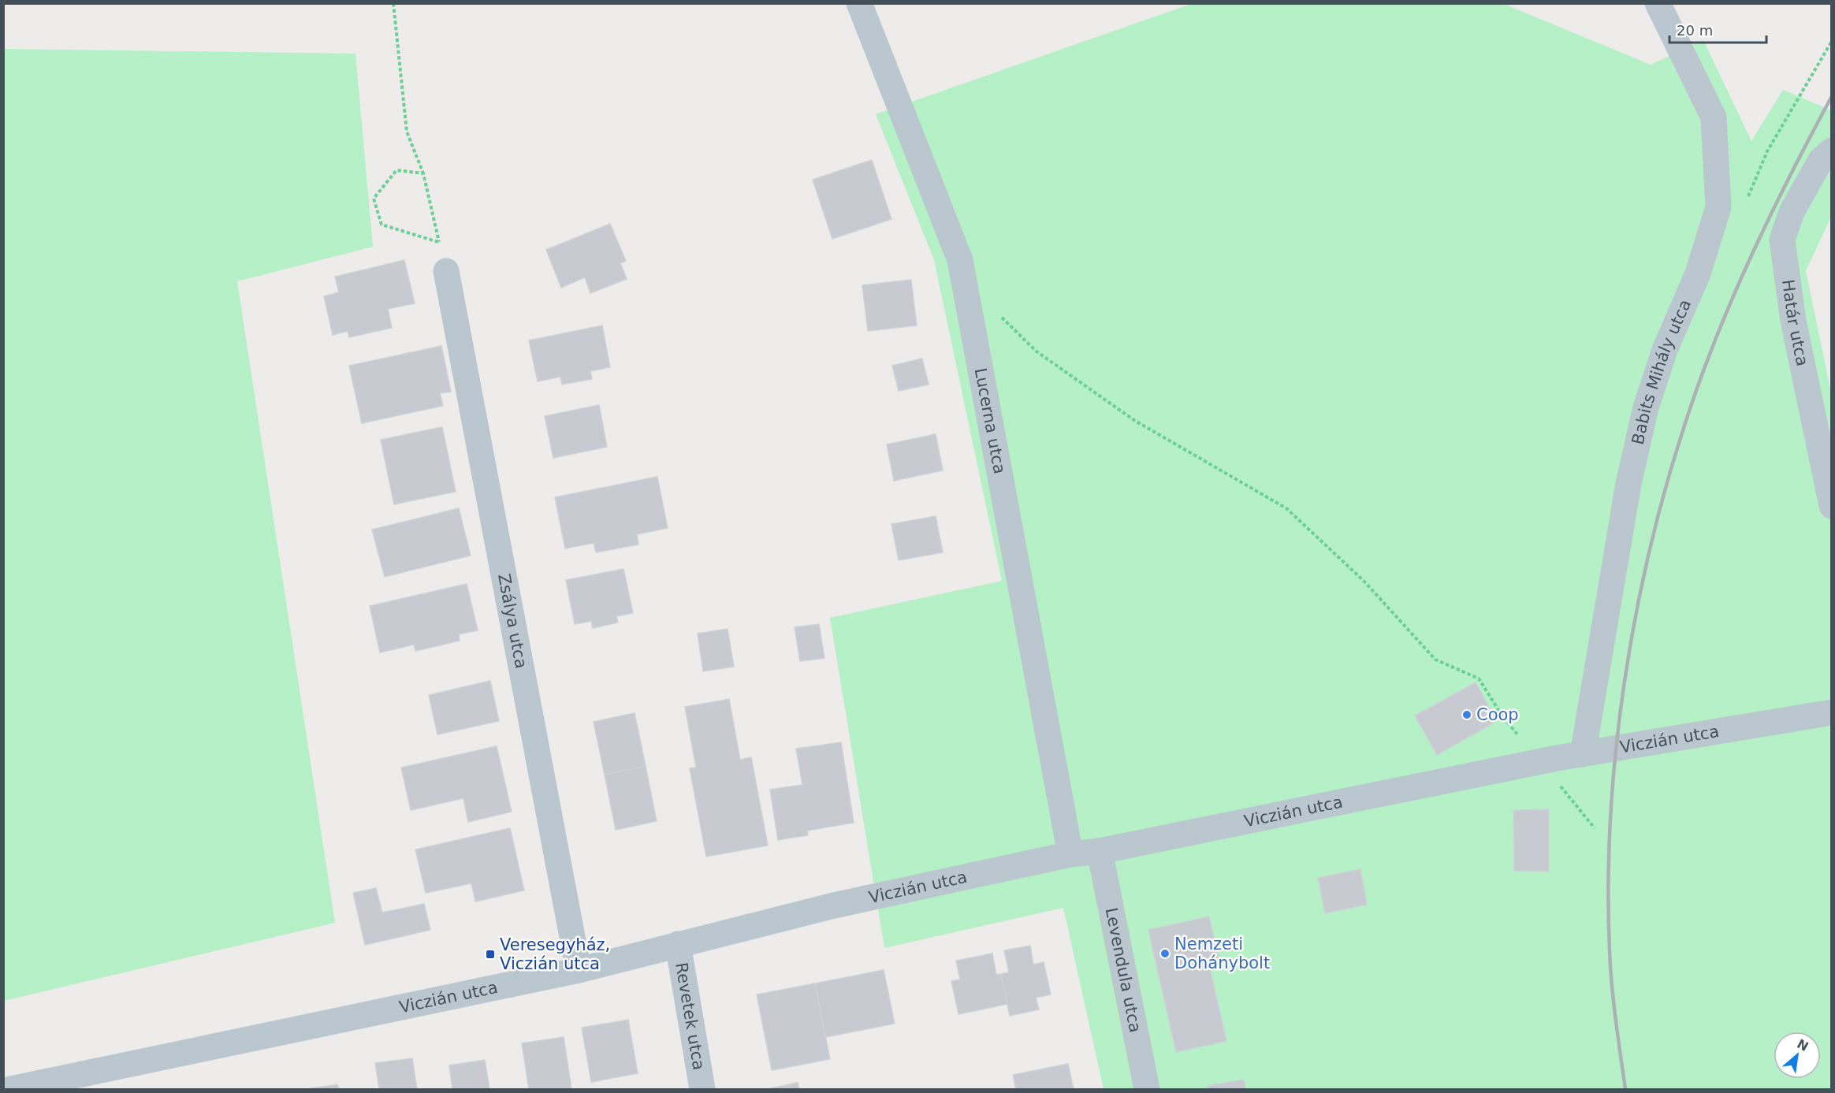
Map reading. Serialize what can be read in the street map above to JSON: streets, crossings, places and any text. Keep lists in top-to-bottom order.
{
  "streets": {
    "street": [
      "Határ utca",
      "Babits Mihály utca",
      "Lucerna utca",
      "Zsálya utca",
      "Viczián utca",
      "Levendula utca",
      "Revetek utca"
    ]
  },
  "crossings": [
    ["Babits Mihály utca", "Viczián utca"],
    ["Lucerna utca", "Viczián utca"],
    ["Zsálya utca", "Viczián utca"],
    ["Viczián utca", "Levendula utca"],
    ["Viczián utca", "Revetek utca"]
  ],
  "places": {
    "other": ["Coop", "Nemzeti Dohánybolt"],
    "transit": ["Veresegyház, Viczián utca"]
  },
  "scale_bar": "20 m",
  "north": "top right"
}
